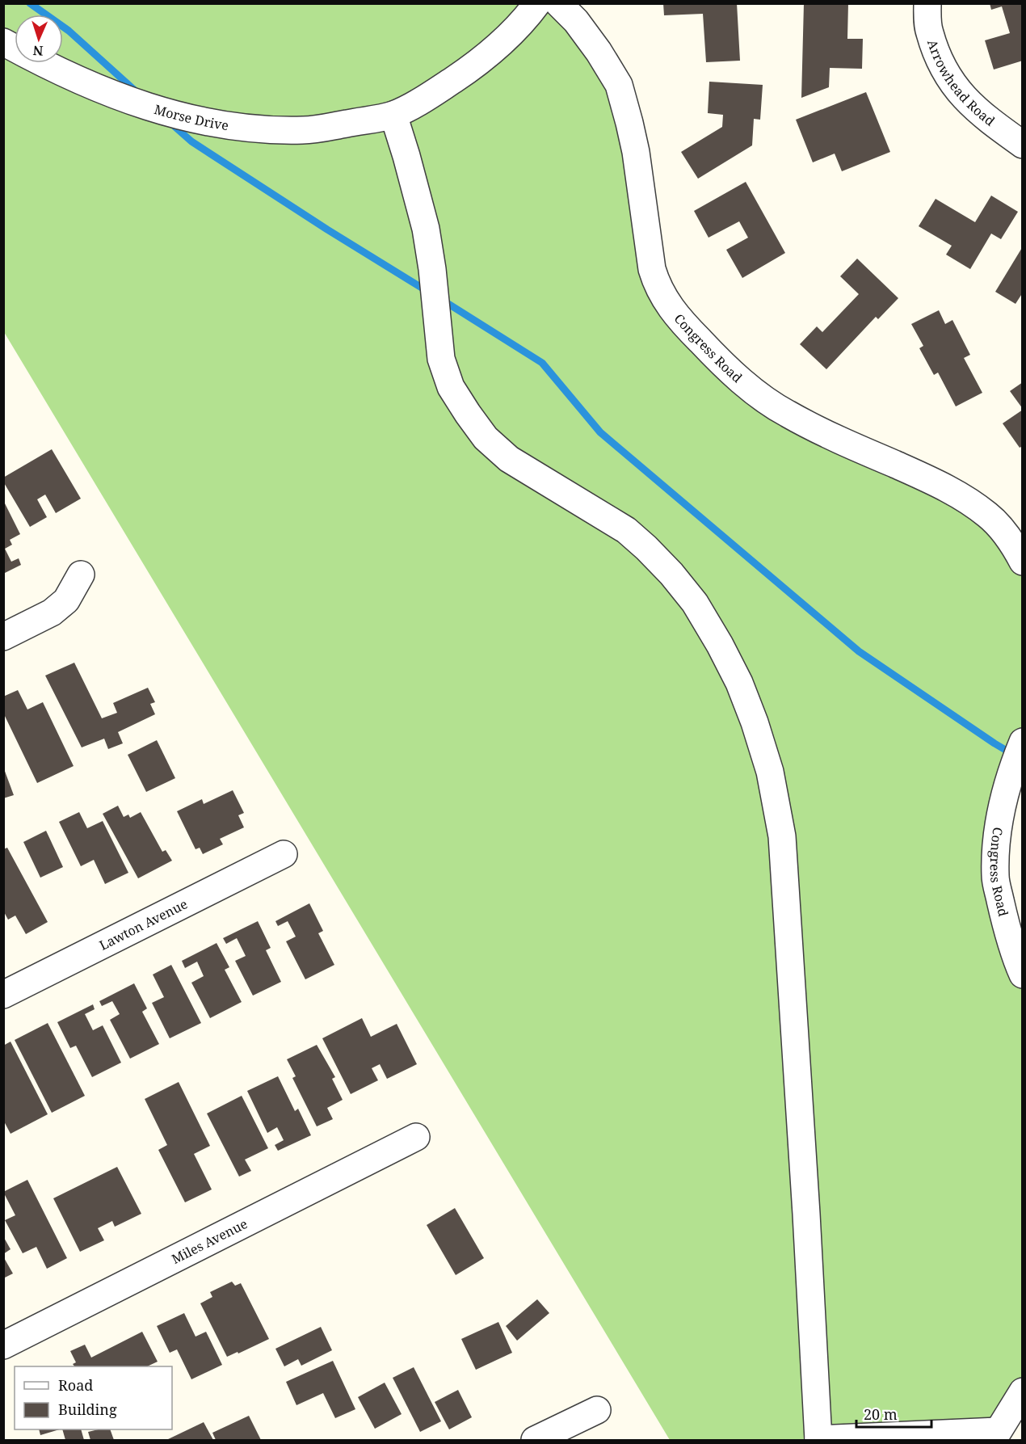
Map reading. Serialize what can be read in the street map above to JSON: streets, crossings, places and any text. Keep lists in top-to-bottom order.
{
  "streets": {
    "street": [
      "Arrowhead Road",
      "Morse Drive",
      "Congress Road",
      "Lawton Avenue",
      "Miles Avenue"
    ]
  },
  "legend": ["Road", "Building"],
  "scale_bar": "20 m",
  "north": "bottom"
}
